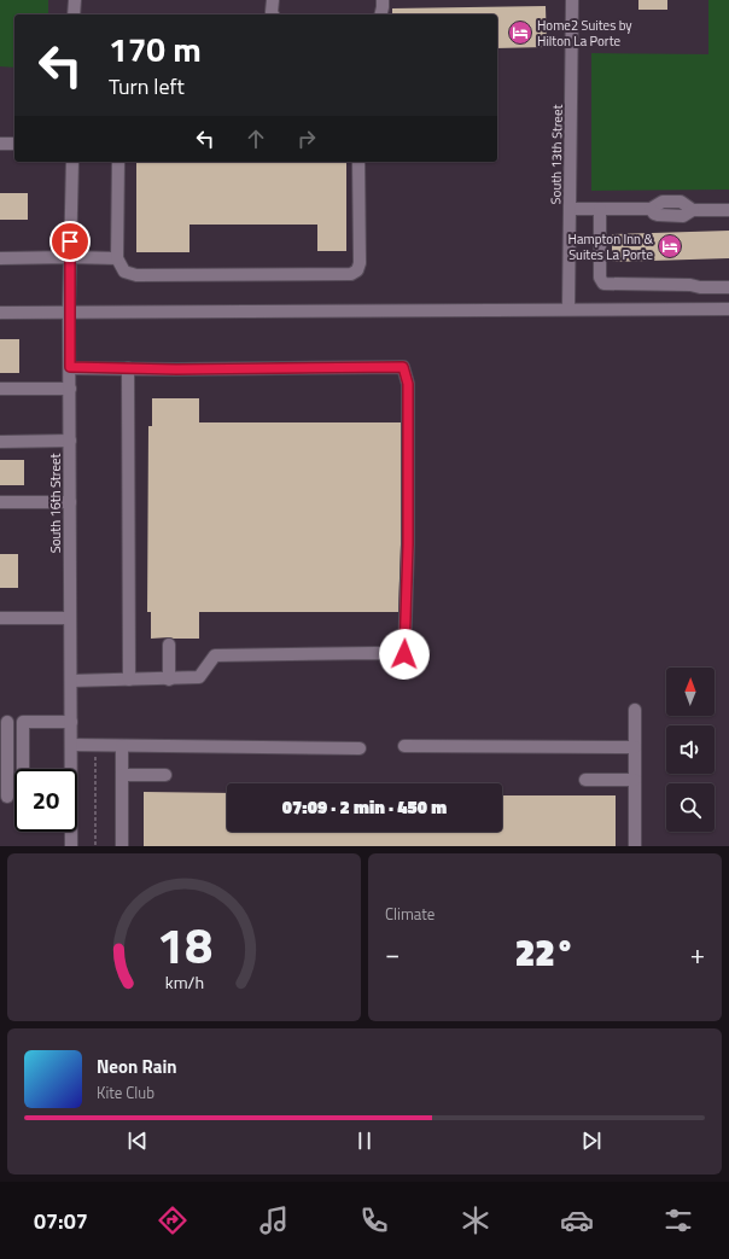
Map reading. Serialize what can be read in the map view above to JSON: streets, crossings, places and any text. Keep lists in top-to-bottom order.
{
  "streets": {
    "street": ["South 13th Street", "South 16th Street"]
  },
  "places": {
    "hotel": ["Home2 Suites by Hilton La Porte", "Hampton Inn & Suites La Porte"]
  },
  "north": "top",
  "page": {
    "turn": ["170 m", "Turn left"],
    "limit": "20",
    "trip": "07:09 · 2 min · 450 m",
    "tile": "Climate",
    "heat": ["−", "22°", "+"],
    "song": ["Neon Rain", "Kite Club"],
    "tabs": "07:07",
    "gauge": ["18", "km/h"]
  }
}
